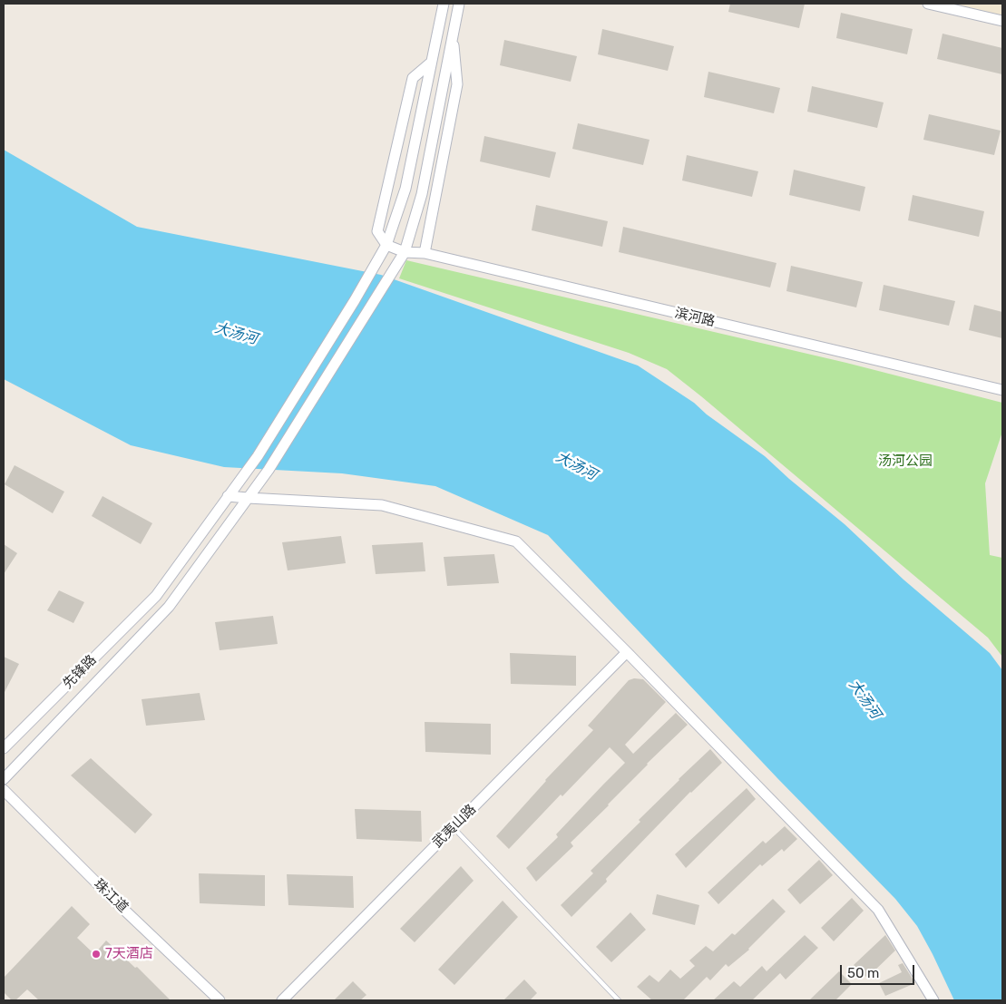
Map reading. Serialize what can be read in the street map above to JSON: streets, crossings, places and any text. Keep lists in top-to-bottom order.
{
  "streets": {
    "street": [
      "滨河路",
      "先锋路",
      "武夷山路",
      "珠江道"
    ]
  },
  "crossings": [
    ["滨河路", "先锋路"]
  ],
  "water": ["大汤河"],
  "parks": ["汤河公园"],
  "places": ["7天酒店"],
  "scale_bar": "50 m"
}
